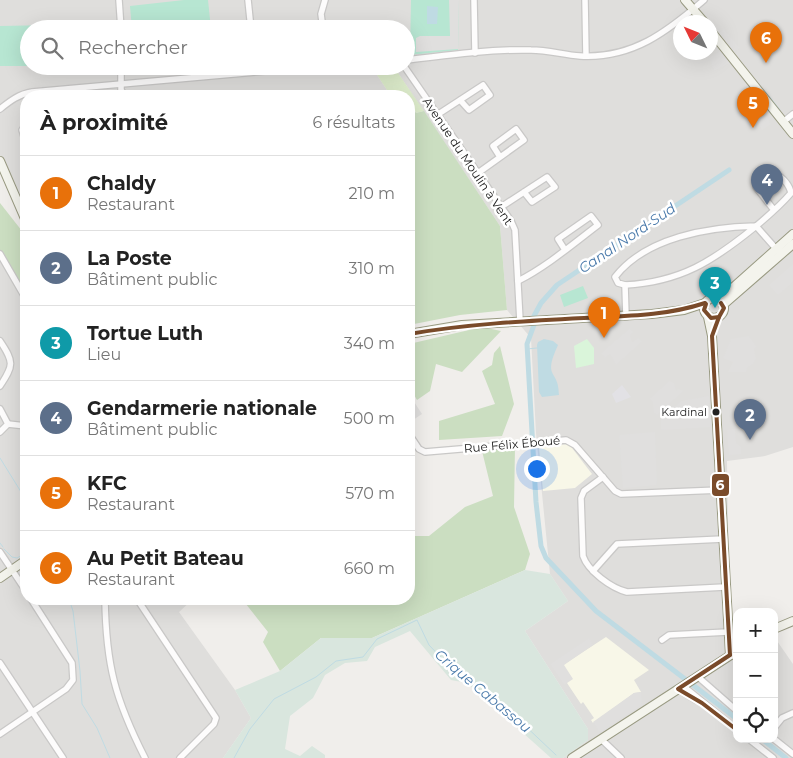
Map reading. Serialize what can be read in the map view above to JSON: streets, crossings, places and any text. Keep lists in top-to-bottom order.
{
  "streets": {
    "street": ["Avenue du Moulin à Vent", "Rue Félix Éboué"]
  },
  "water": ["Canal Nord-Sud", "Crique Cabassou"],
  "places": ["Kardinal"],
  "lines": ["transit line 6"],
  "north": "top left",
  "page": {
    "search": "Rechercher",
    "pins": [
      "6",
      "5",
      "4",
      "3",
      "1",
      "2"
    ],
    "heading": ["À proximité", "6 résultats"],
    "list": [
      {
        "mark": "1",
        "name": "Chaldy",
        "note": "Restaurant",
        "value": "210 m"
      },
      {
        "mark": "2",
        "name": "La Poste",
        "note": "Bâtiment public",
        "value": "310 m"
      },
      {
        "mark": "3",
        "name": "Tortue Luth",
        "note": "Lieu",
        "value": "340 m"
      },
      {
        "mark": "4",
        "name": "Gendarmerie nationale",
        "note": "Bâtiment public",
        "value": "500 m"
      },
      {
        "mark": "5",
        "name": "KFC",
        "note": "Restaurant",
        "value": "570 m"
      },
      {
        "mark": "6",
        "name": "Au Petit Bateau",
        "note": "Restaurant",
        "value": "660 m"
      }
    ],
    "map_buttons": ["+", "−"]
  }
}
